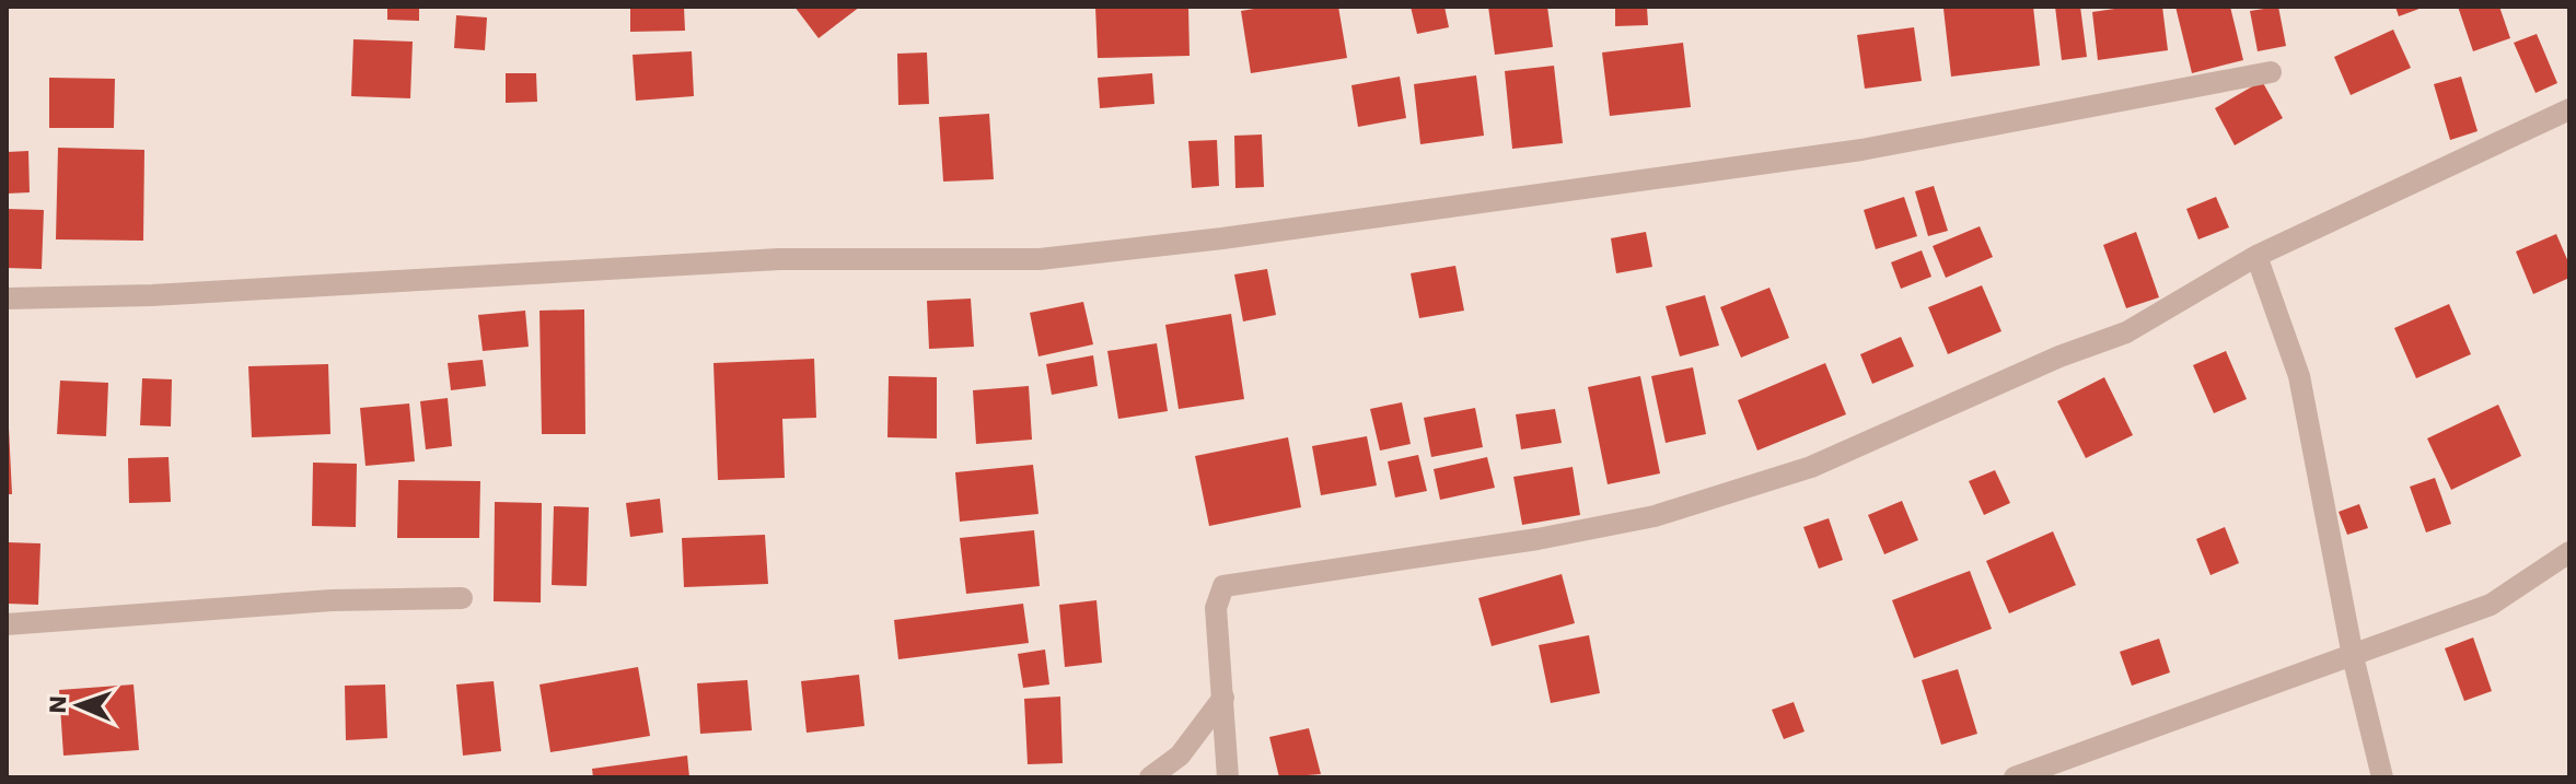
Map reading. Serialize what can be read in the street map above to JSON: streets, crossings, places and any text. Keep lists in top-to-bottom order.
{
  "north": "left"
}
